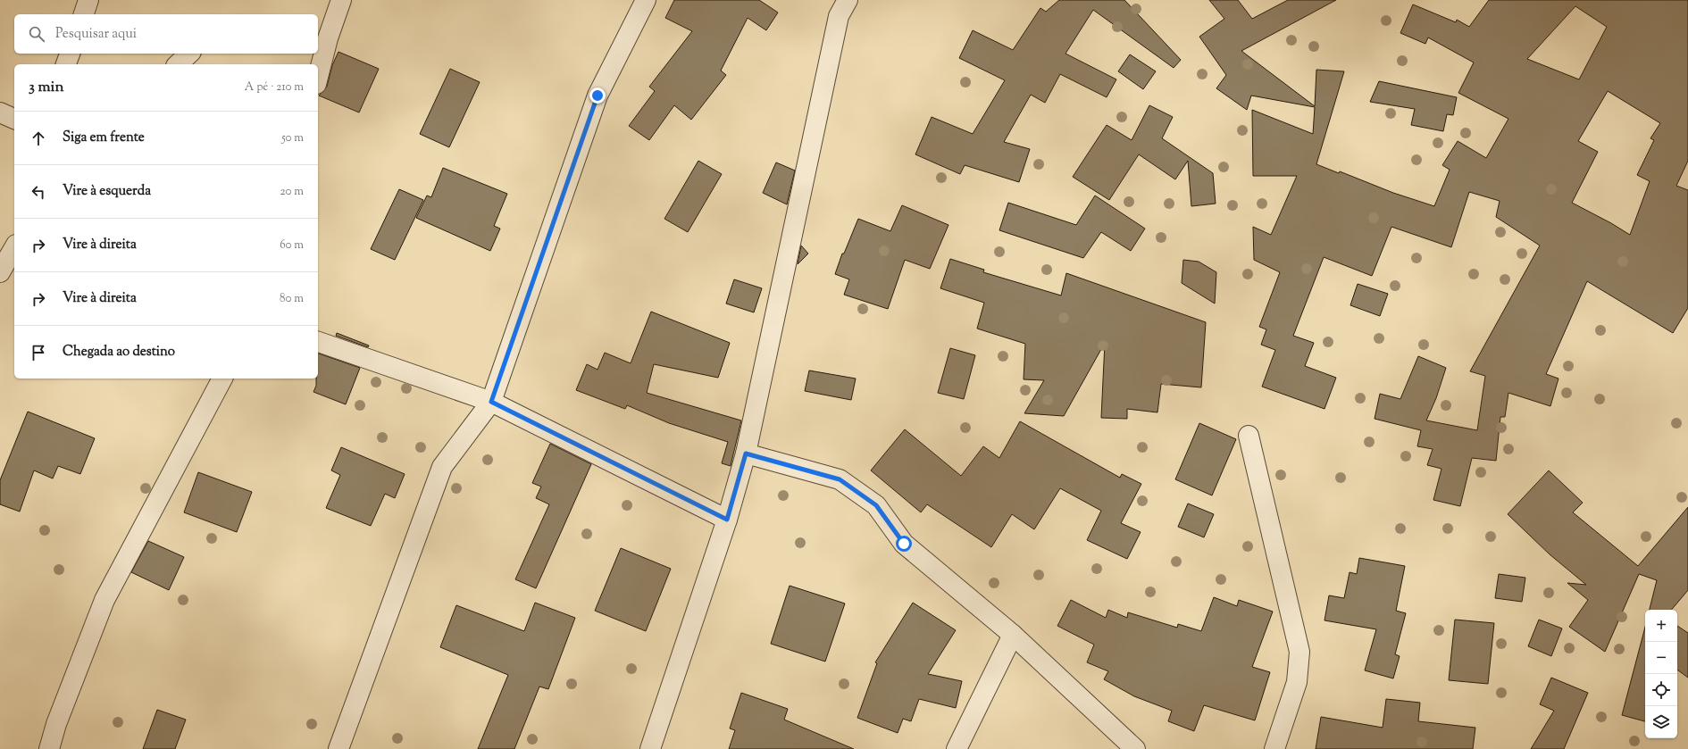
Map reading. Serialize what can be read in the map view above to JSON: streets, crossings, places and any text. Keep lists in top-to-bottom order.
{
  "page": {
    "search": "Pesquisar aqui",
    "heading": ["3 min", "A pé · 210 m"],
    "list": [
      ["Siga em frente", "50 m"],
      ["Vire à esquerda", "20 m"],
      ["Vire à direita", "60 m"],
      ["Vire à direita", "80 m"],
      "Chegada ao destino"
    ],
    "map_buttons": ["+", "−"]
  }
}
